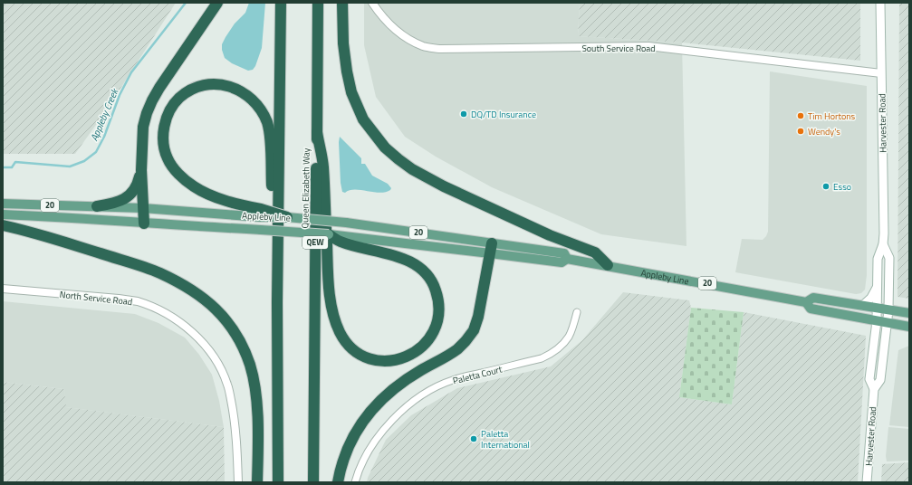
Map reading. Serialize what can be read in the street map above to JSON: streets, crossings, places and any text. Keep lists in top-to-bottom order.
{
  "streets": {
    "highway": ["Queen Elizabeth Way", "QEW"],
    "main road": ["Harvester Road", "20", "Appleby Line"],
    "street": ["South Service Road", "North Service Road", "Paletta Court"]
  },
  "crossings": [
    ["South Service Road", "Harvester Road"],
    ["Harvester Road", "Appleby Line"]
  ],
  "water": ["Appleby Creek"],
  "places": [
    "DQ/TD Insurance",
    "Tim Hortons",
    "Wendy's",
    "Esso",
    "Paletta International"
  ]
}
